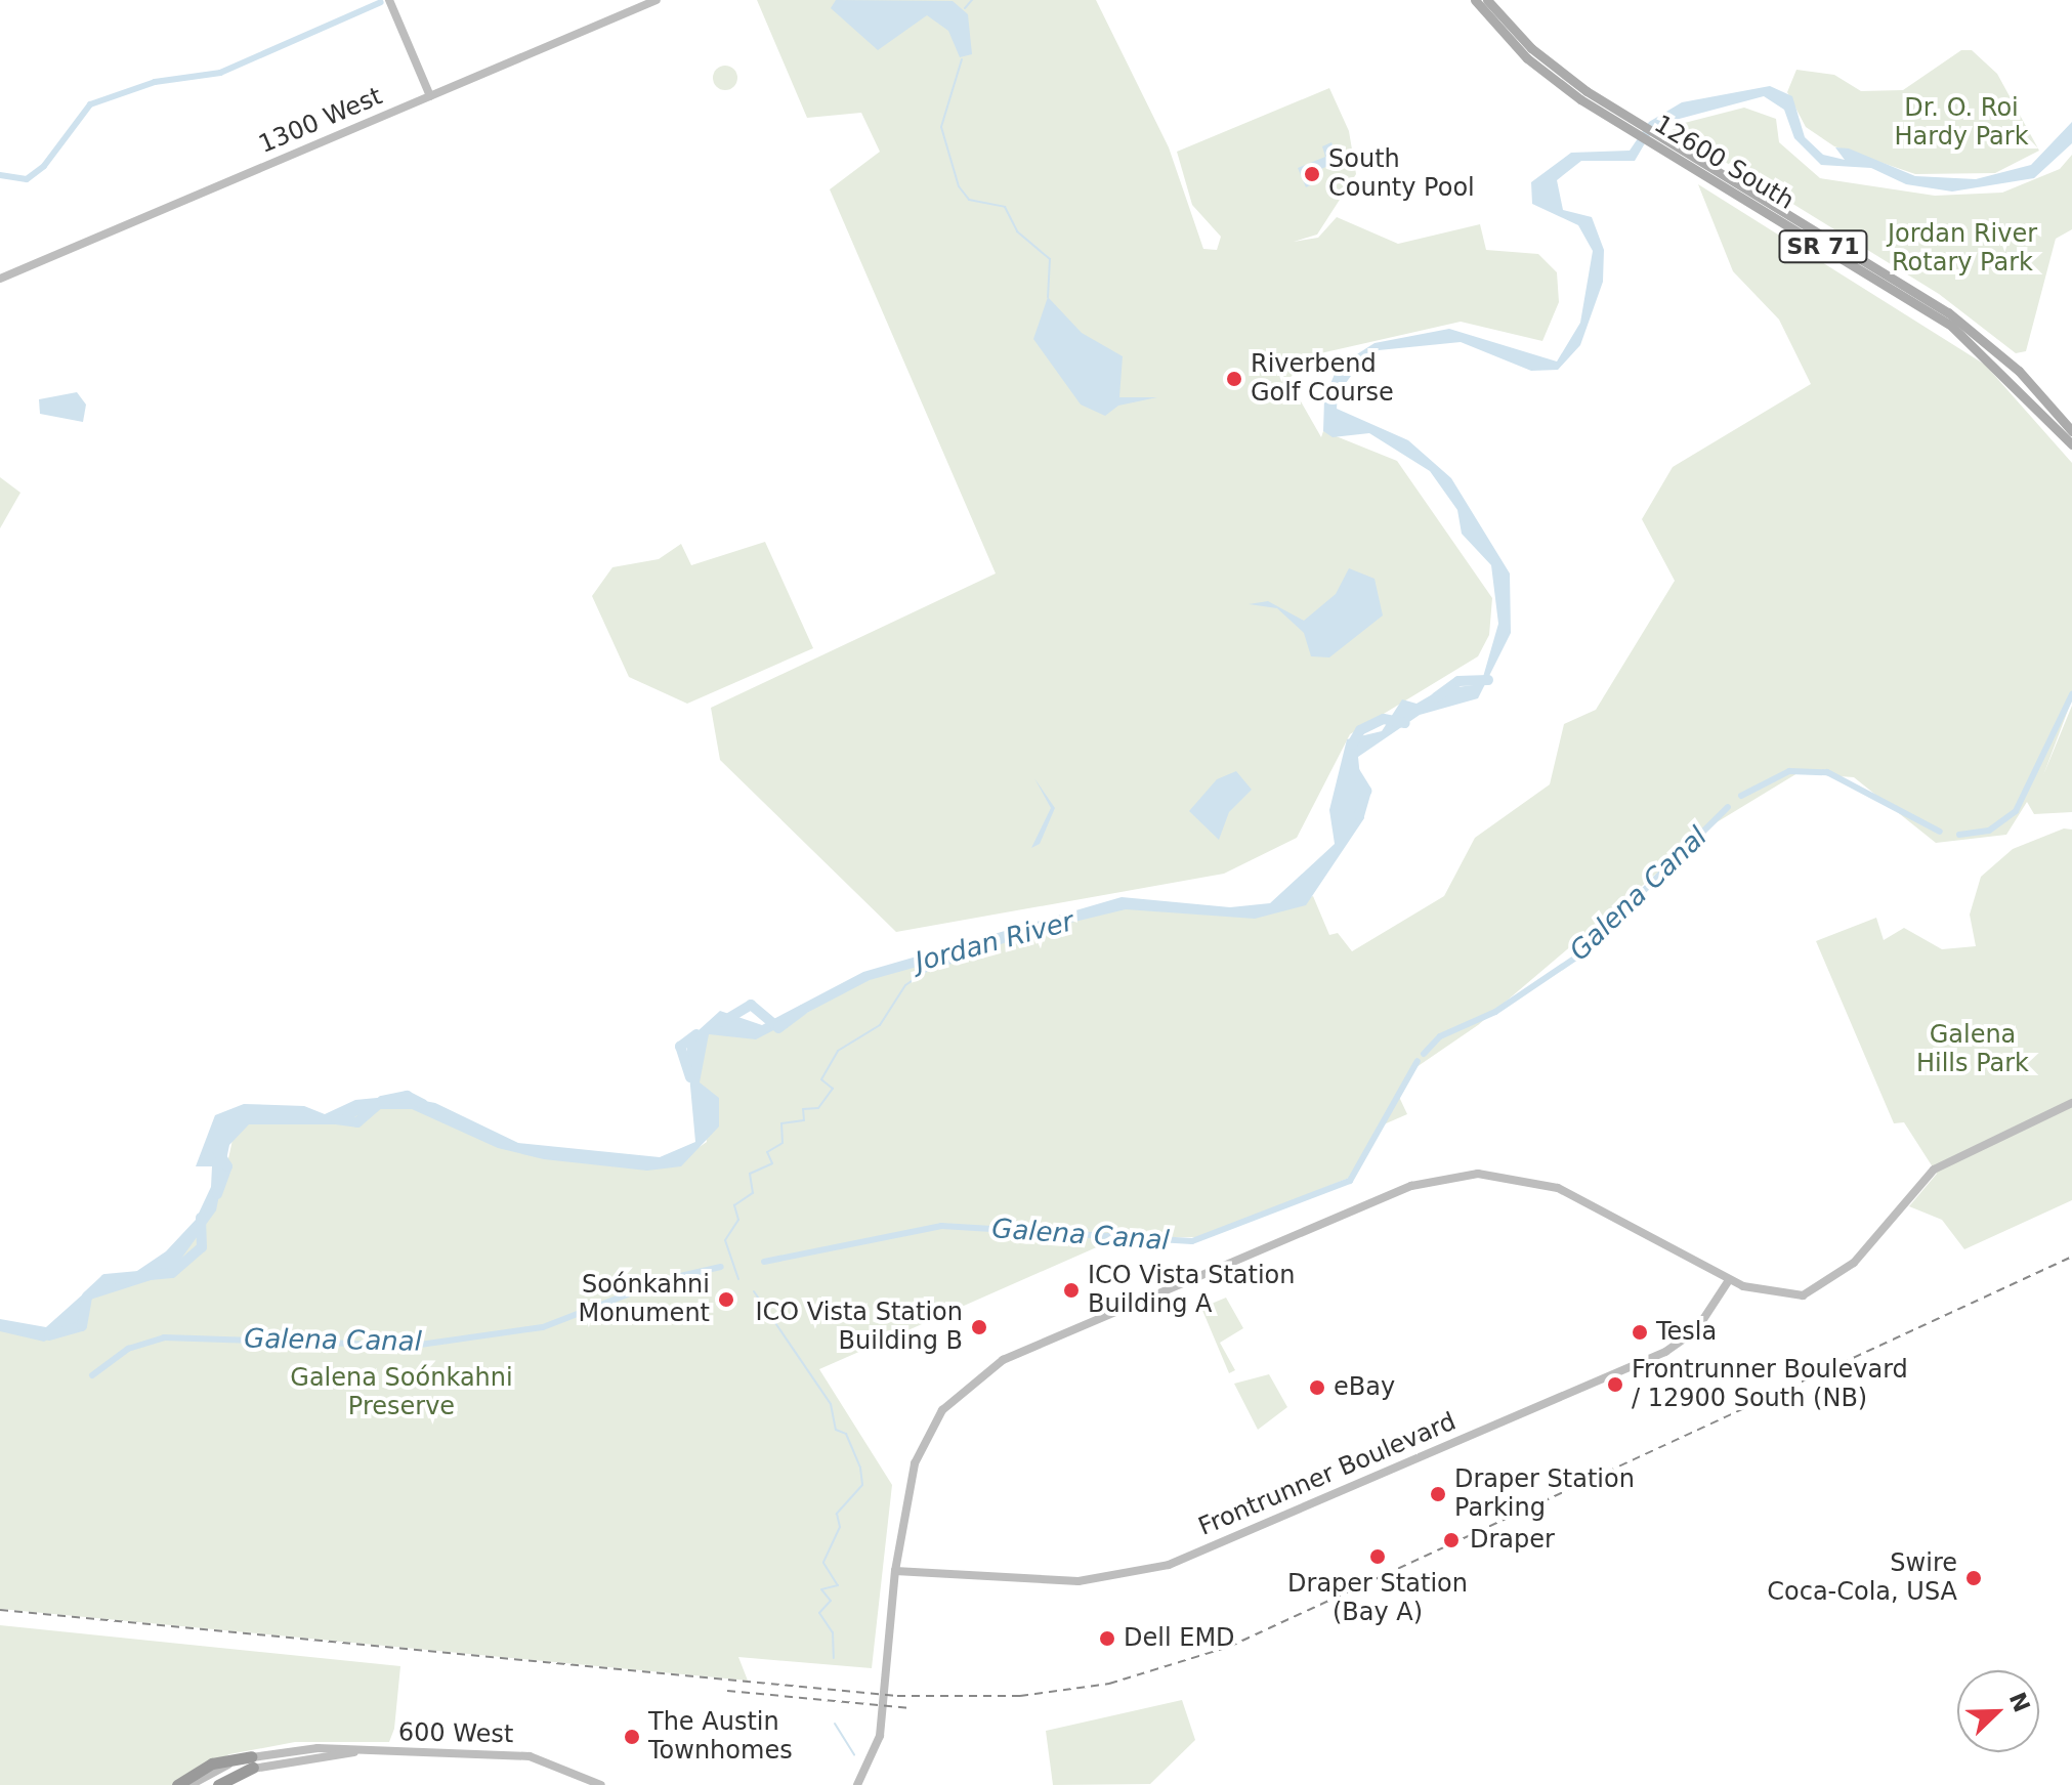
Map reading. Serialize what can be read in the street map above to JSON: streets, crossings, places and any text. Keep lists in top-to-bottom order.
{
  "streets": {
    "main road": ["12600 South", "SR 71"],
    "street": ["1300 West", "Frontrunner Boulevard", "600 West"]
  },
  "water": ["Galena Canal", "Jordan River"],
  "parks": [
    "Dr. O. Roi Hardy Park",
    "Jordan River Rotary Park",
    "Galena Hills Park",
    "Galena Soónkahni Preserve"
  ],
  "places": [
    "South County Pool",
    "Riverbend Golf Course",
    "ICO Vista Station Building A",
    "Soónkahni Monument",
    "ICO Vista Station Building B",
    "Tesla",
    "Frontrunner Boulevard / 12900 South (NB)",
    "eBay",
    "Draper Station Parking",
    "Draper",
    "Draper Station (Bay A)",
    "Swire Coca-Cola, USA",
    "Dell EMD",
    "The Austin Townhomes"
  ],
  "north": "top right"
}
